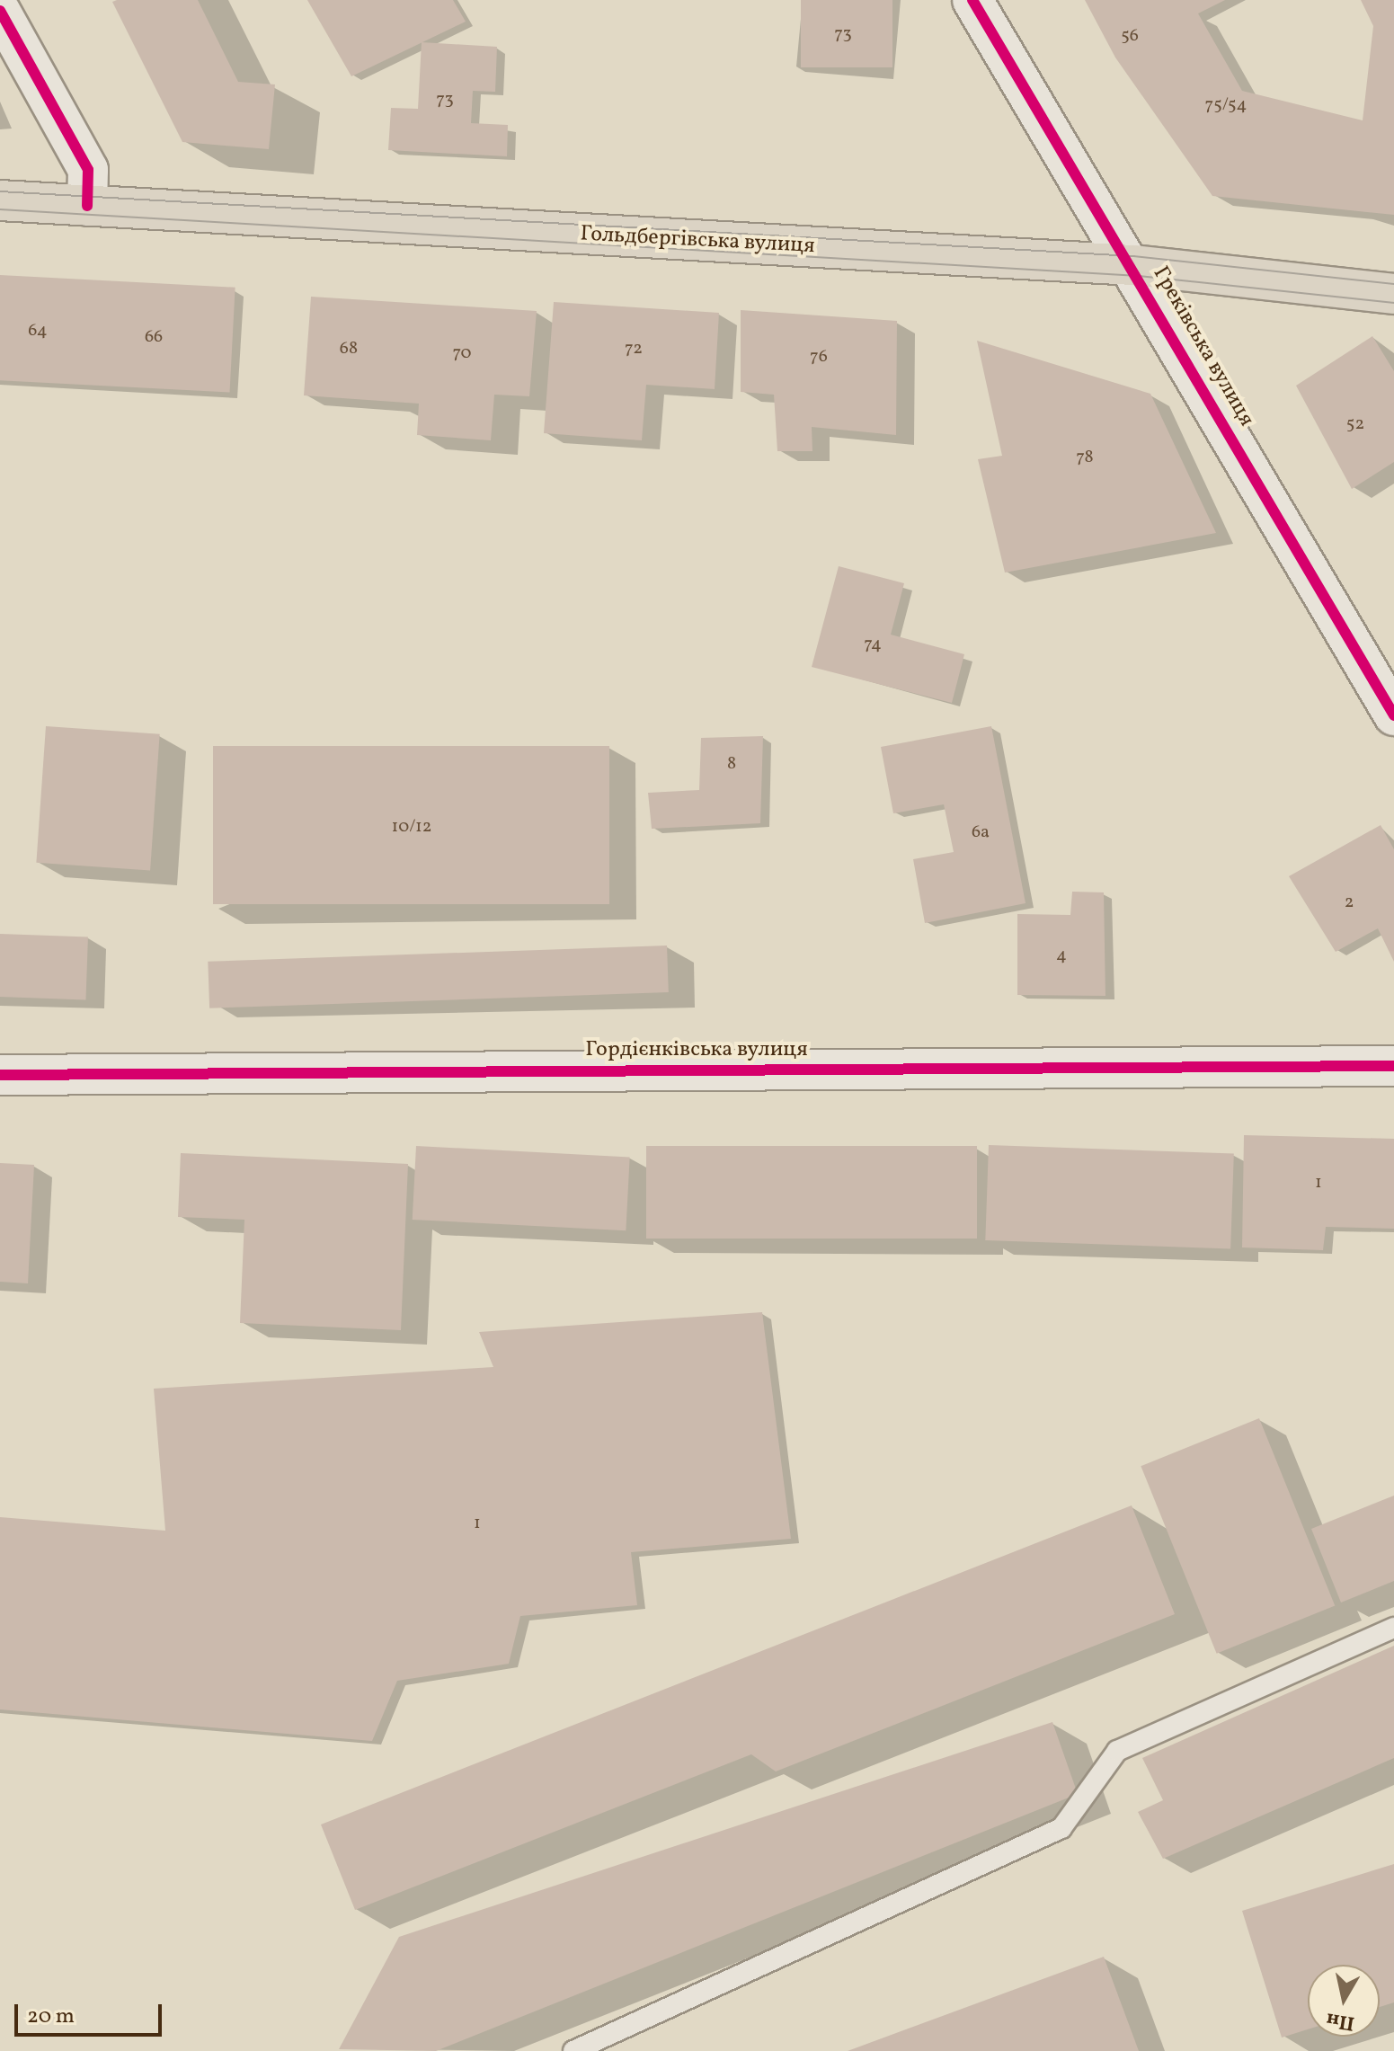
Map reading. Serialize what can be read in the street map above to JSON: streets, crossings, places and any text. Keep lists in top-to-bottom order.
{
  "streets": {
    "main road": ["Гольдбергівська вулиця"],
    "street": ["Греківська вулиця", "Гордієнківська вулиця"]
  },
  "crossings": [
    ["Гольдбергівська вулиця", "Греківська вулиця"]
  ],
  "house_numbers": [
    "73",
    "56",
    "73",
    "75/54",
    "64",
    "66",
    "68",
    "72",
    "70",
    "76",
    "52",
    "78",
    "74",
    "8",
    "10/12",
    "6а",
    "2",
    "4",
    "1",
    "1"
  ],
  "scale_bar": "20 m",
  "north": "bottom"
}
